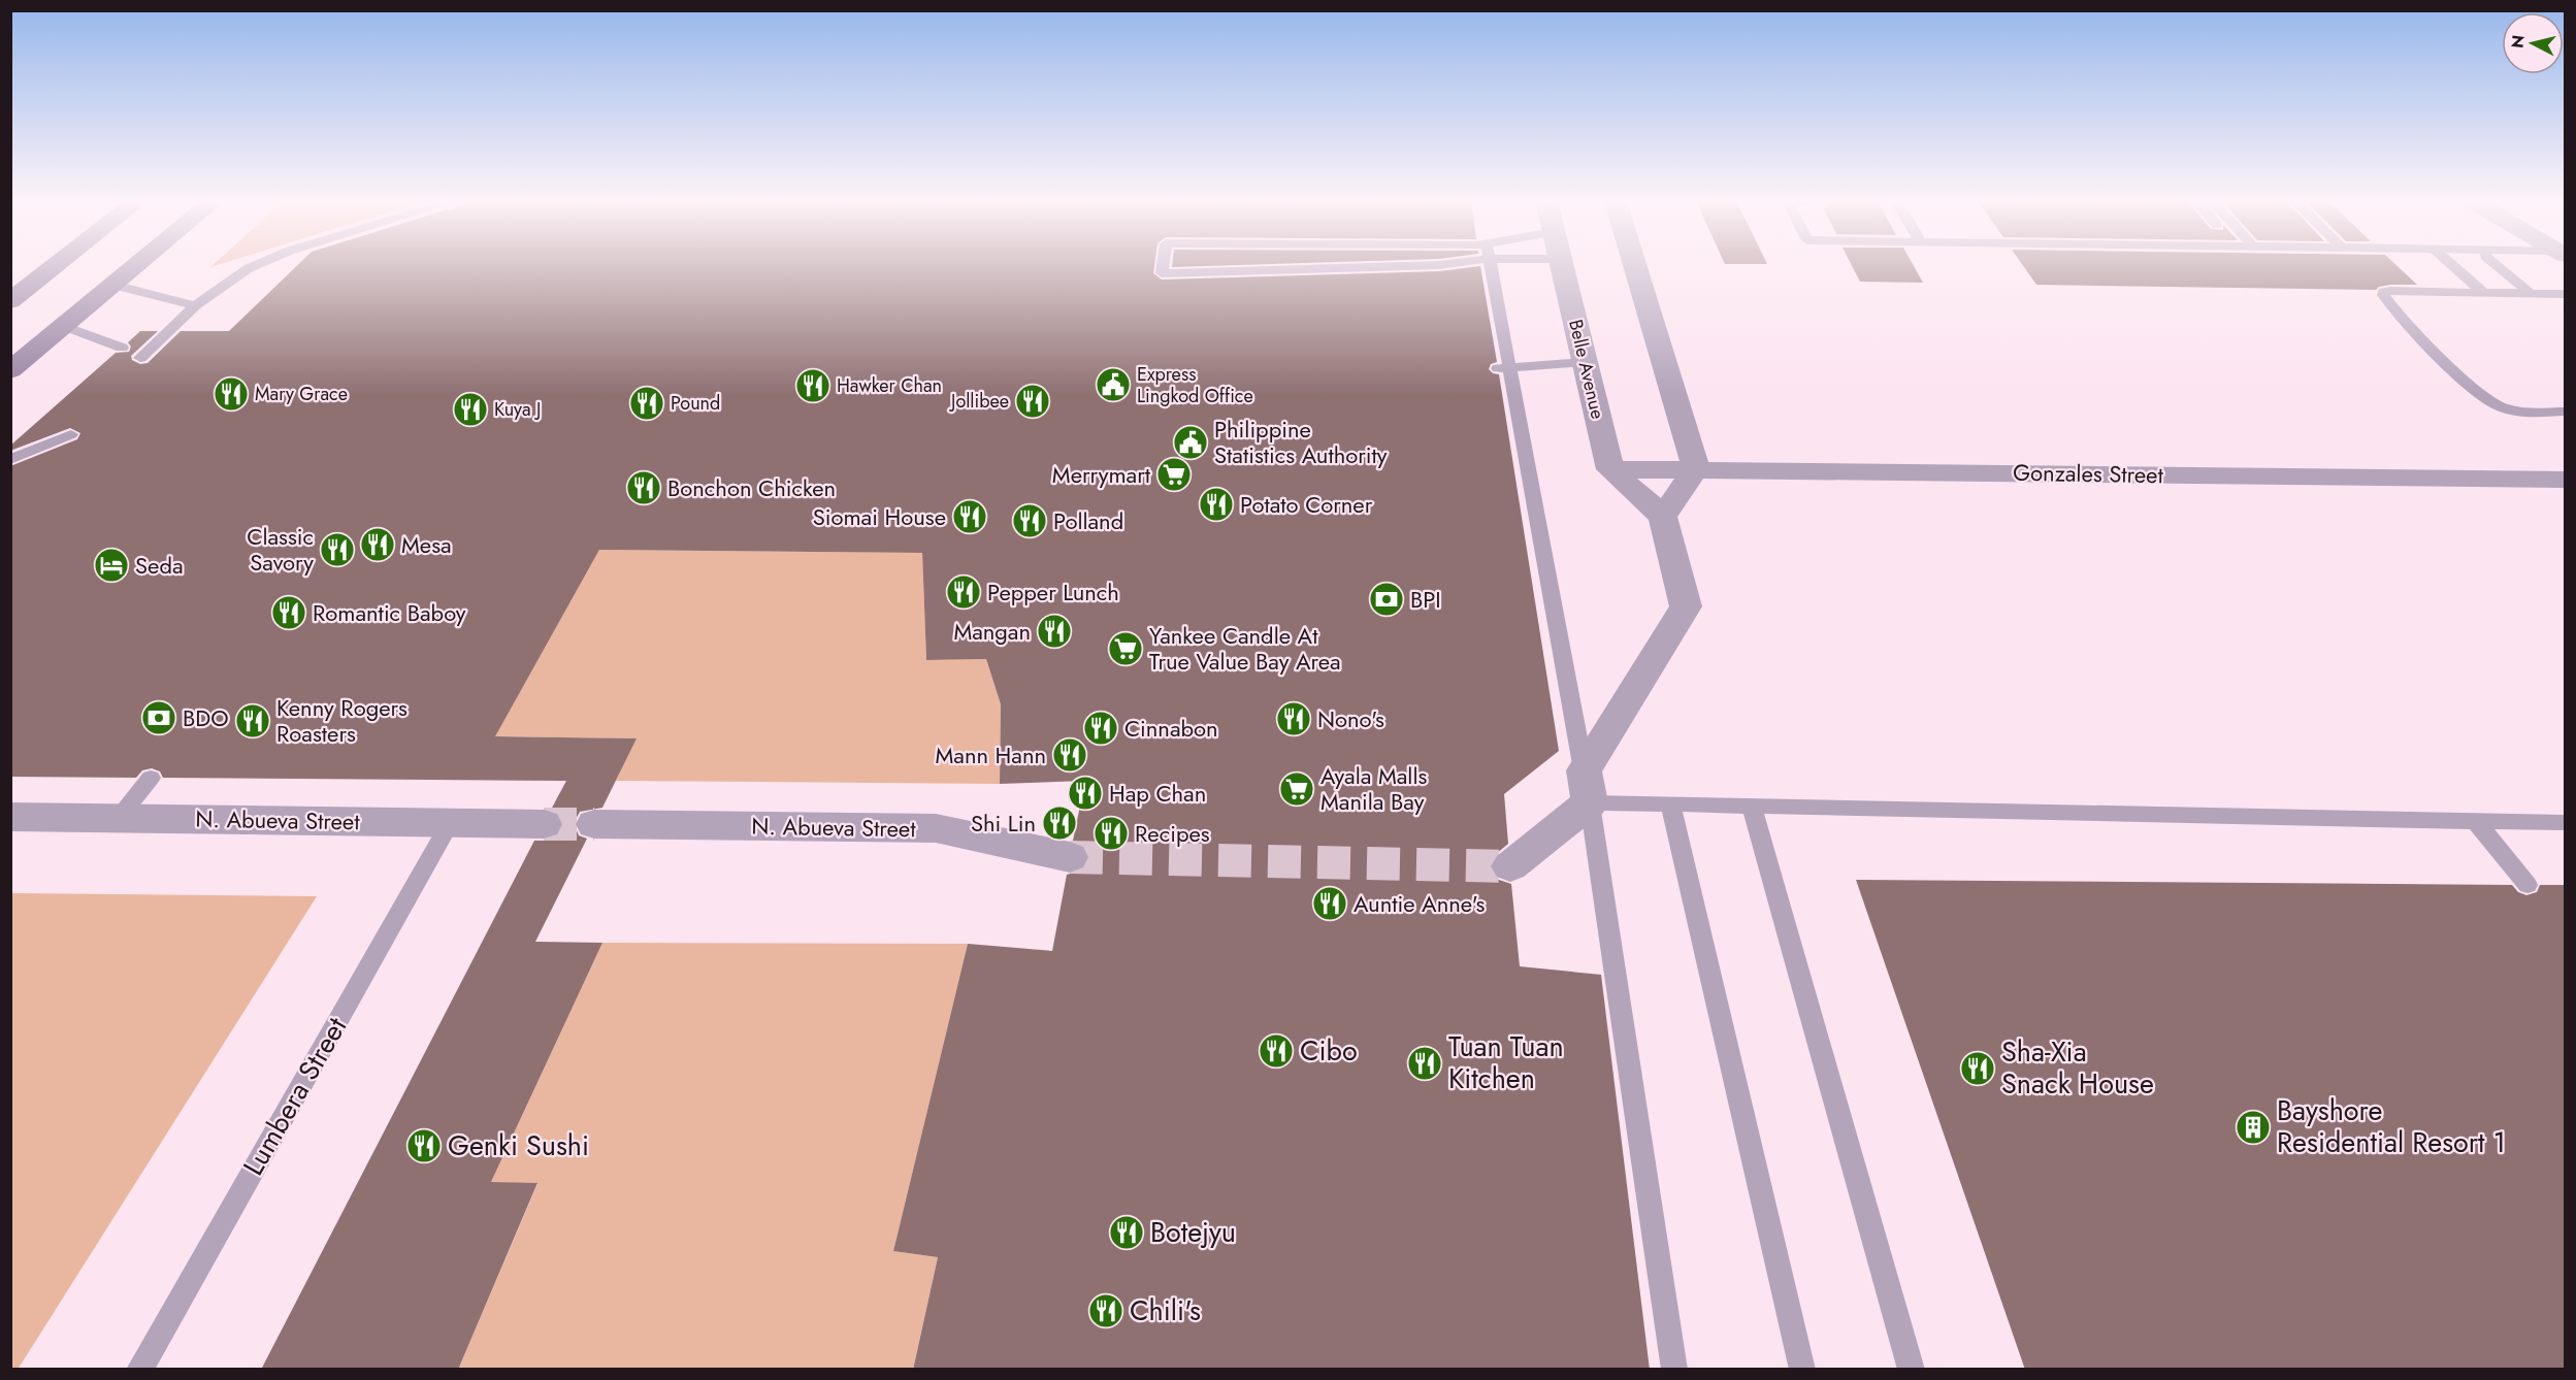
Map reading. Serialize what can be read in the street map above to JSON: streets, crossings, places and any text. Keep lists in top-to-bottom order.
{
  "streets": {
    "street": ["Belle Avenue", "Gonzales Street", "N. Abueva Street"],
    "lane": ["Lumbera Street"]
  },
  "crossings": [
    ["Belle Avenue", "Gonzales Street"],
    ["N. Abueva Street", "Lumbera Street"]
  ],
  "places": {
    "public building": ["Express Lingkod Office", "Philippine Statistics Authority"],
    "restaurant": [
      "Hawker Chan",
      "Mary Grace",
      "Jollibee",
      "Pound",
      "Kuya J",
      "Bonchon Chicken",
      "Potato Corner",
      "Siomai House",
      "Polland",
      "Mesa",
      "Classic Savory",
      "Pepper Lunch",
      "Romantic Baboy",
      "Mangan",
      "Nono's",
      "Kenny Rogers Roasters",
      "Cinnabon",
      "Mann Hann",
      "Hap Chan",
      "Shi Lin",
      "Recipes",
      "Auntie Anne's",
      "Cibo",
      "Tuan Tuan Kitchen",
      "Sha-Xia Snack House",
      "Genki Sushi",
      "Botejyu",
      "Chili's"
    ],
    "supermarket": ["Merrymart", "Yankee Candle At True Value Bay Area", "Ayala Malls Manila Bay"],
    "hotel": ["Seda"],
    "bank": ["BPI", "BDO"],
    "building": ["Bayshore Residential Resort 1"]
  },
  "north": "left"
}
